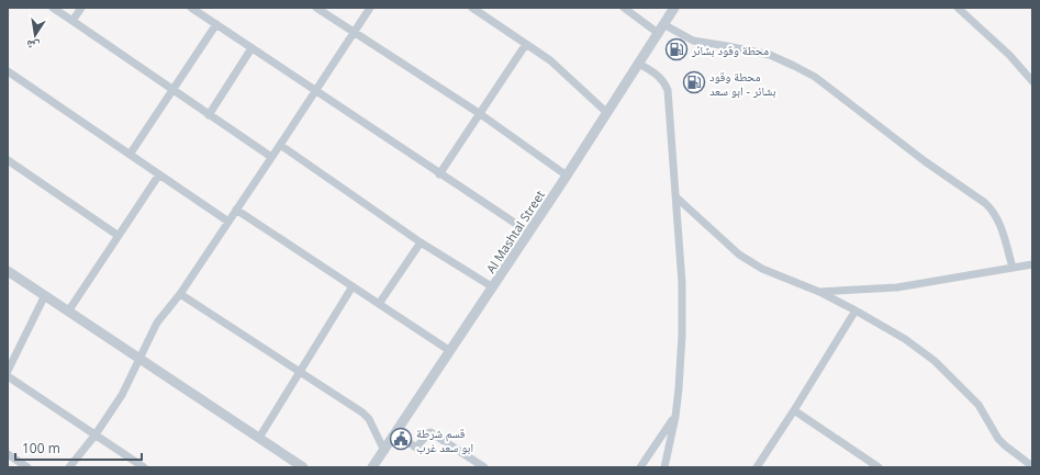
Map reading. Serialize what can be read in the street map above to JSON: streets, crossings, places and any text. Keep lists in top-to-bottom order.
{
  "streets": {
    "street": ["Al Mashtal Street"]
  },
  "places": {
    "fuel station": ["محطة وقود بشائر", "محطة وقود بشائر - ابو سعد"],
    "public building": ["قسم شرطة ابو سعد غرب"]
  },
  "scale_bar": "100 m",
  "north": "bottom"
}
